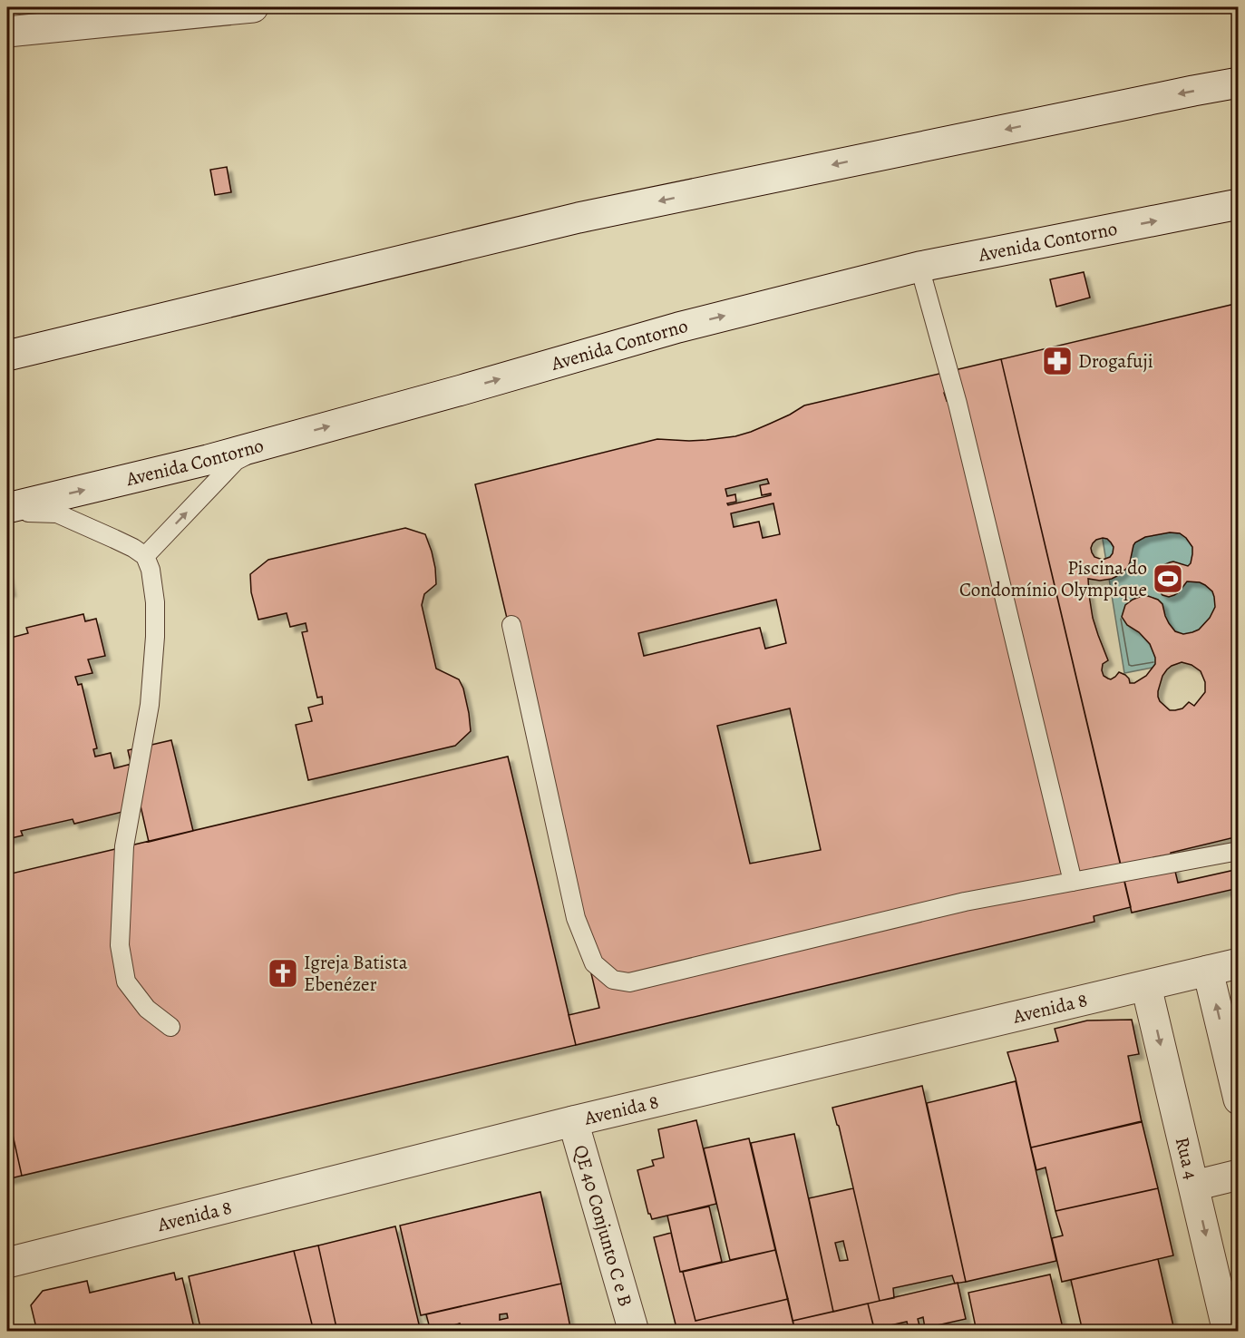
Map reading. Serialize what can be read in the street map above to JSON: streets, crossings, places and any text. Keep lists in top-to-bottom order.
{
  "streets": {
    "main road": [
      "Avenida Contorno",
      "Avenida 8",
      "Rua 4",
      "QE 40 Conjunto C e B"
    ]
  },
  "crossings": [
    ["Avenida 8", "Rua 4"],
    ["Avenida 8", "QE 40 Conjunto C e B"]
  ],
  "places": {
    "pharmacy": ["Drogafuji"],
    "sports": ["Piscina do Condomínio Olympique"],
    "church": ["Igreja Batista Ebenézer"]
  }
}
